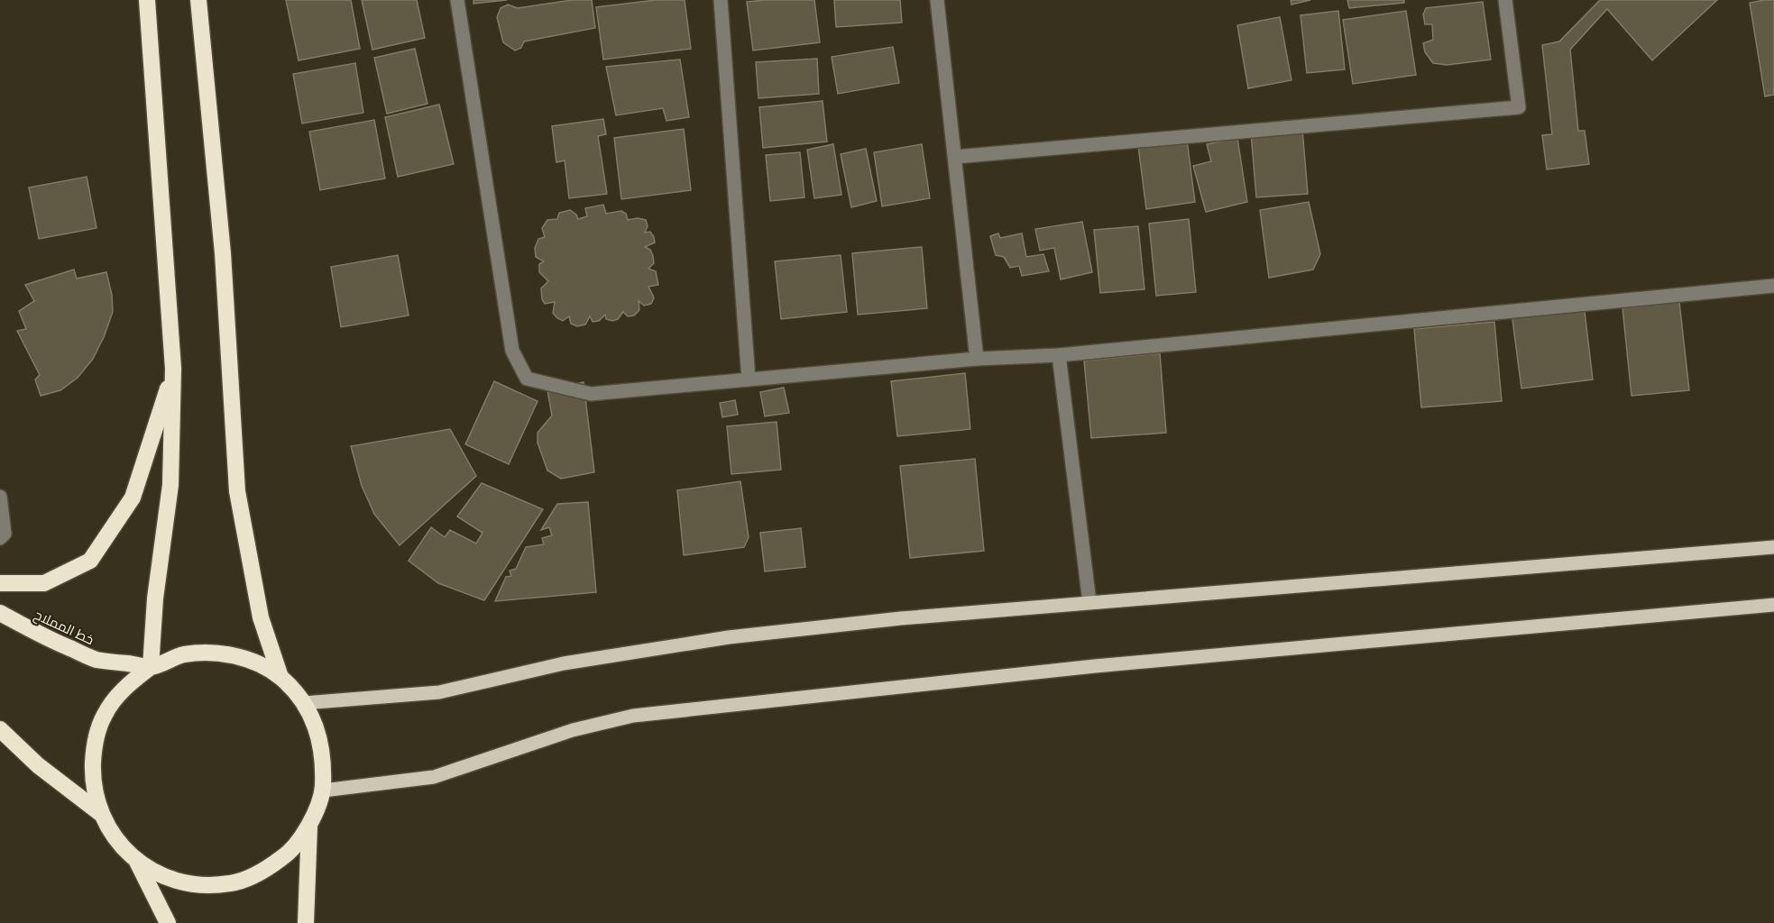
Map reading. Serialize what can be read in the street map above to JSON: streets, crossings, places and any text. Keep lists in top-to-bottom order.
{
  "streets": {
    "highway": ["خط المملاح"]
  }
}
